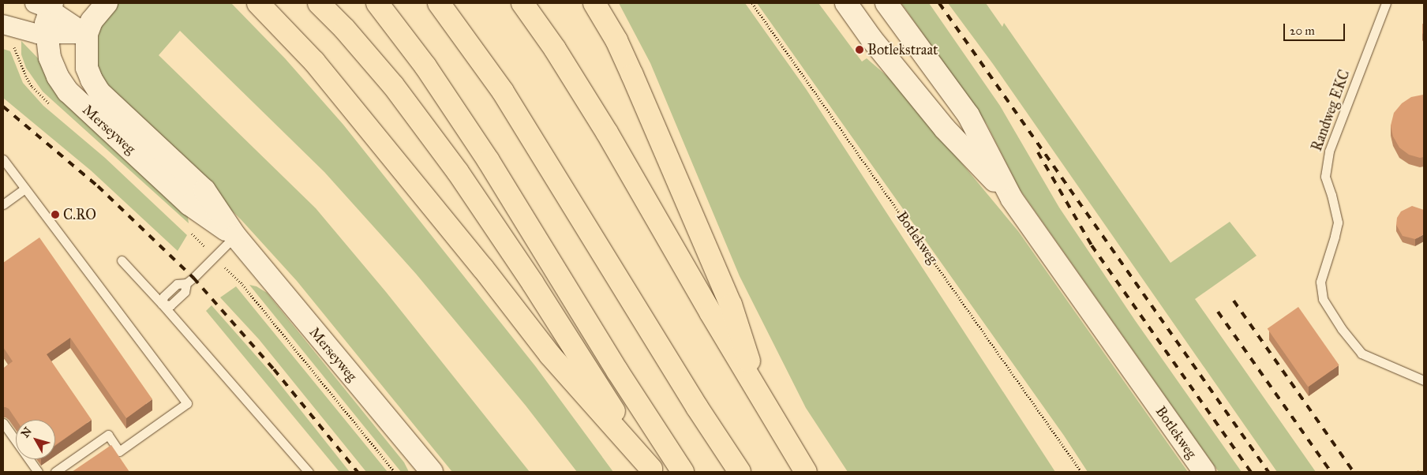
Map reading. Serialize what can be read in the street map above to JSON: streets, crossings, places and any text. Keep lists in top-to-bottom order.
{
  "streets": {
    "street": ["Merseyweg", "Botlekweg"],
    "lane": ["Randweg EKC"]
  },
  "places": ["Botlekstraat", "C.RO"],
  "scale_bar": "20 m",
  "north": "top left"
}
